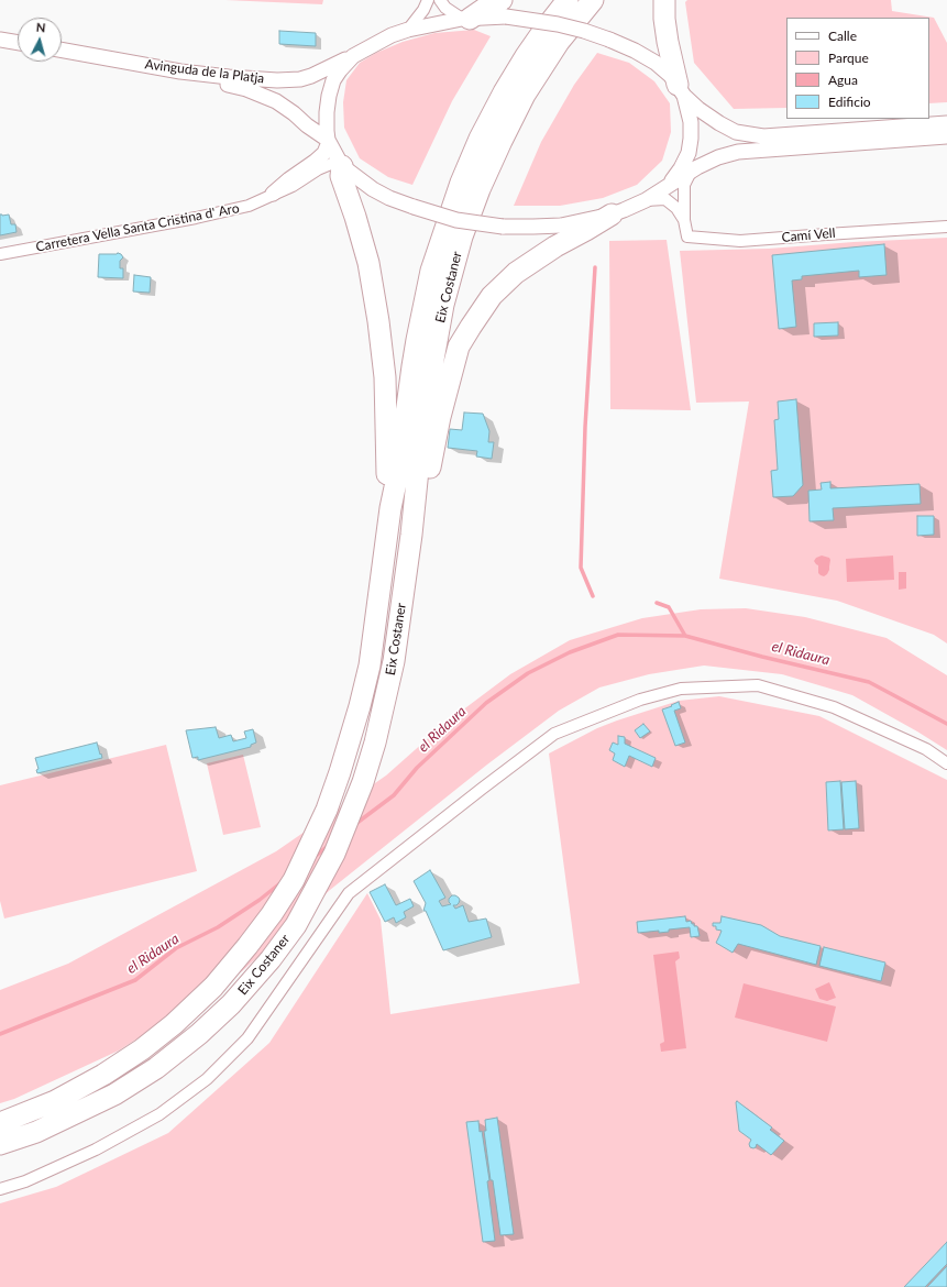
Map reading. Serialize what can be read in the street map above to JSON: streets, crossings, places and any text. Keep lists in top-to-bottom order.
{
  "streets": {
    "highway": ["Eix Costaner"],
    "street": ["Avinguda de la Platja", "Carretera Vella Santa Cristina d' Aro", "Camí Vell"]
  },
  "water": ["el Ridaura"],
  "legend": [
    "Calle",
    "Parque",
    "Agua",
    "Edificio"
  ],
  "north": "top"
}
